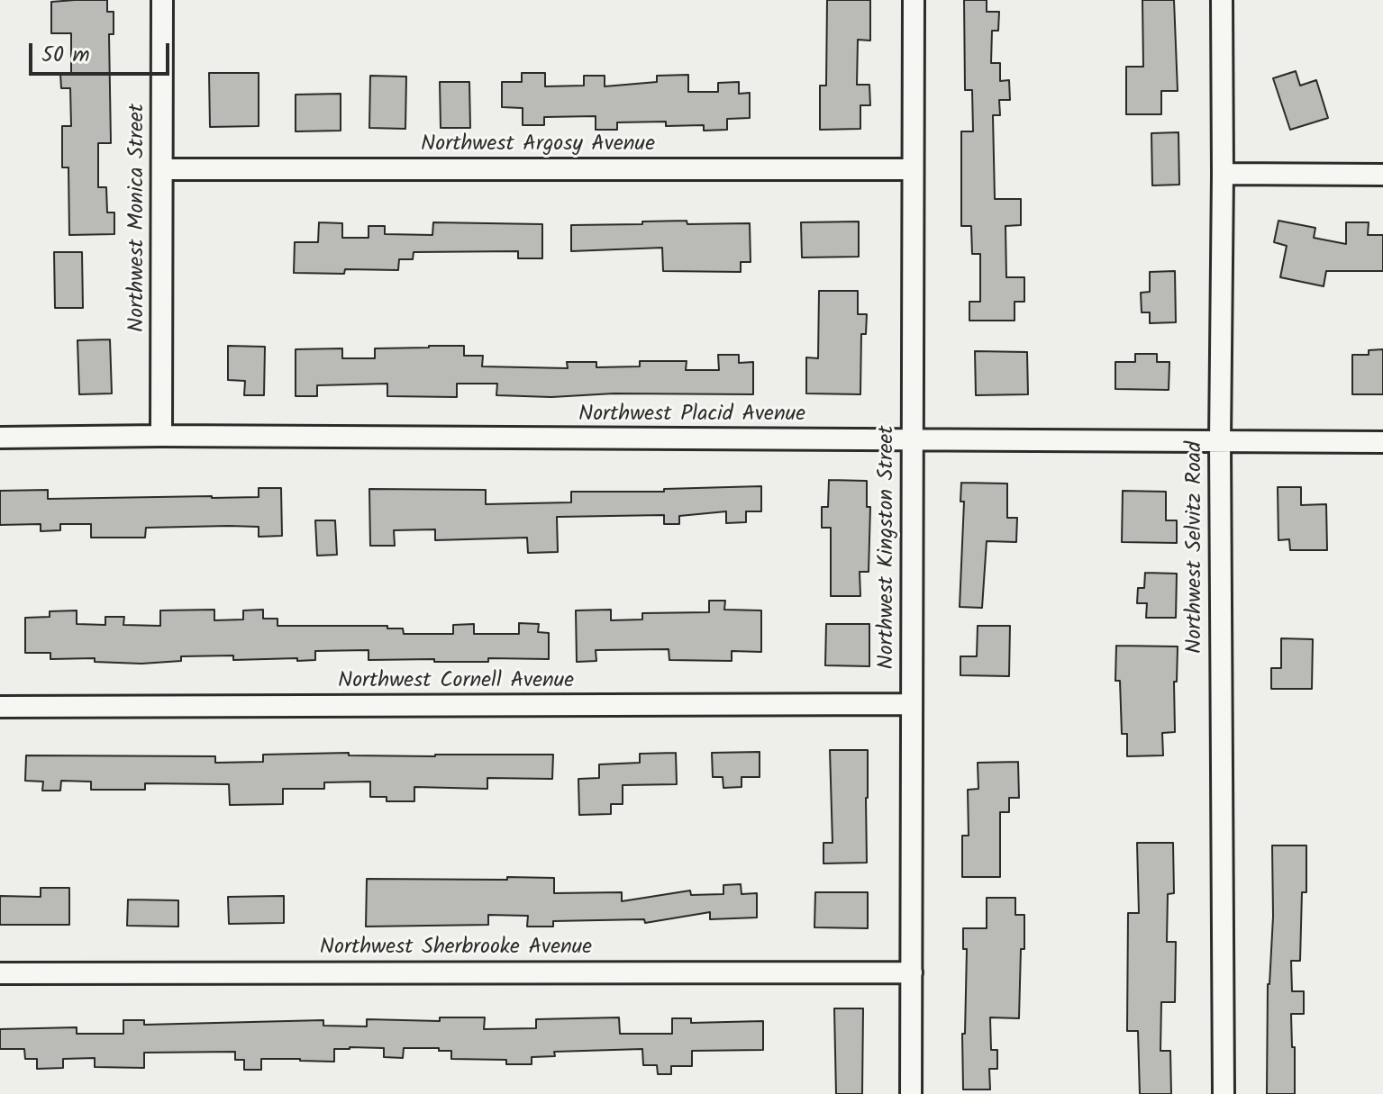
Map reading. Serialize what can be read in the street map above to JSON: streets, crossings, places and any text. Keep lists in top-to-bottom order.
{
  "streets": {
    "street": [
      "Northwest Argosy Avenue",
      "Northwest Monica Street",
      "Northwest Placid Avenue",
      "Northwest Kingston Street",
      "Northwest Selvitz Road",
      "Northwest Cornell Avenue",
      "Northwest Sherbrooke Avenue"
    ]
  },
  "crossings": [
    ["Northwest Argosy Avenue", "Northwest Monica Street"],
    ["Northwest Argosy Avenue", "Northwest Kingston Street"],
    ["Northwest Monica Street", "Northwest Placid Avenue"],
    ["Northwest Placid Avenue", "Northwest Kingston Street"],
    ["Northwest Placid Avenue", "Northwest Selvitz Road"],
    ["Northwest Kingston Street", "Northwest Cornell Avenue"],
    ["Northwest Kingston Street", "Northwest Sherbrooke Avenue"]
  ],
  "scale_bar": "50 m"
}
